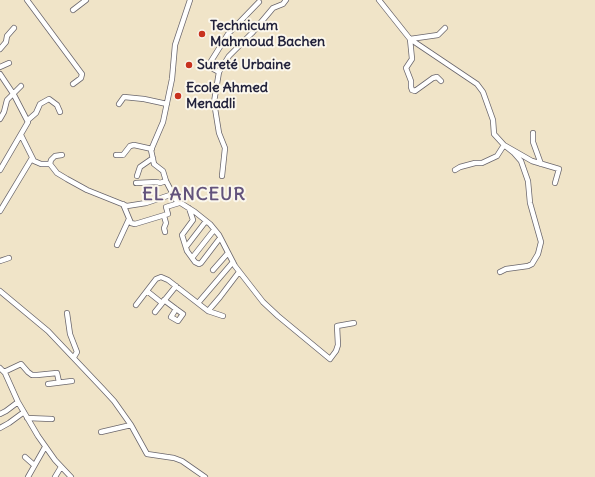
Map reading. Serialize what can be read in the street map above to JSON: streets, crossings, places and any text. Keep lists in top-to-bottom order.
{
  "districts": ["EL ANCEUR"],
  "places": ["Technicum Mahmoud Bachen", "Sureté Urbaine", "Ecole Ahmed Menadli"]
}
